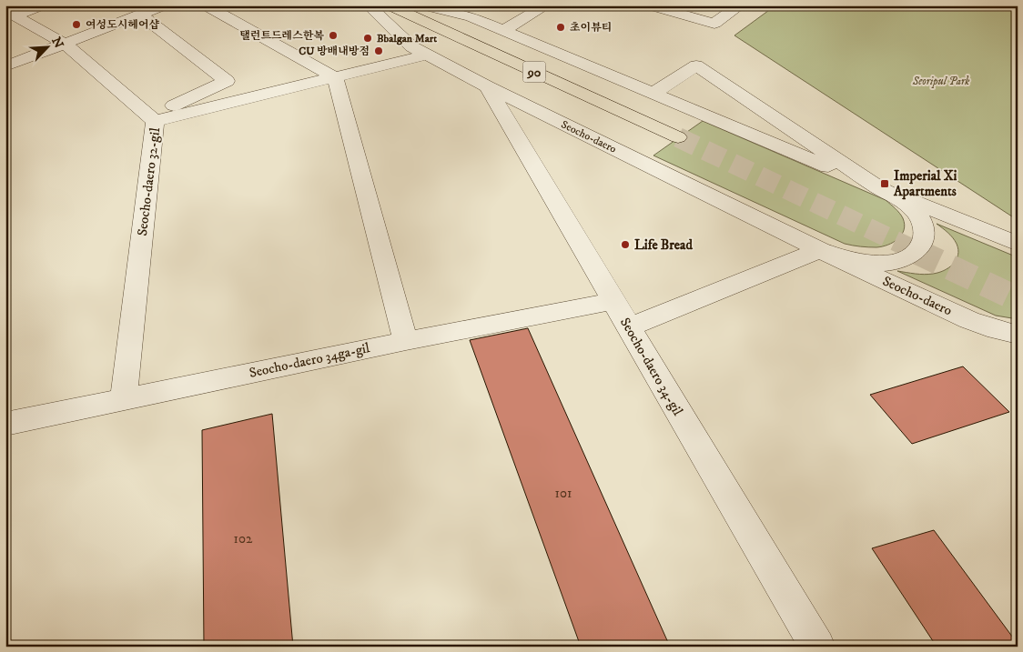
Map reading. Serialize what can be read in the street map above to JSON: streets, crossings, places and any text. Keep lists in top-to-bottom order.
{
  "streets": {
    "main road": ["90"],
    "street": [
      "Seocho-daero",
      "Seocho-daero 32-gil",
      "Seocho-daero 34ga-gil",
      "Seocho-daero 34-gil"
    ]
  },
  "crossings": [
    ["Seocho-daero", "Seocho-daero 32-gil"],
    ["Seocho-daero", "Seocho-daero 34-gil"],
    ["Seocho-daero 32-gil", "Seocho-daero 34ga-gil"],
    ["Seocho-daero 34ga-gil", "Seocho-daero 34-gil"]
  ],
  "parks": ["Seoripul Park"],
  "places": {
    "other": [
      "여성도시헤어샵",
      "초이뷰티",
      "탤런트드레스한복",
      "Bbalgan Mart",
      "CU 방배내방점",
      "Life Bread"
    ],
    "transit": ["Imperial Xi Apartments"]
  },
  "house_numbers": ["101", "102"],
  "north": "top right"
}
